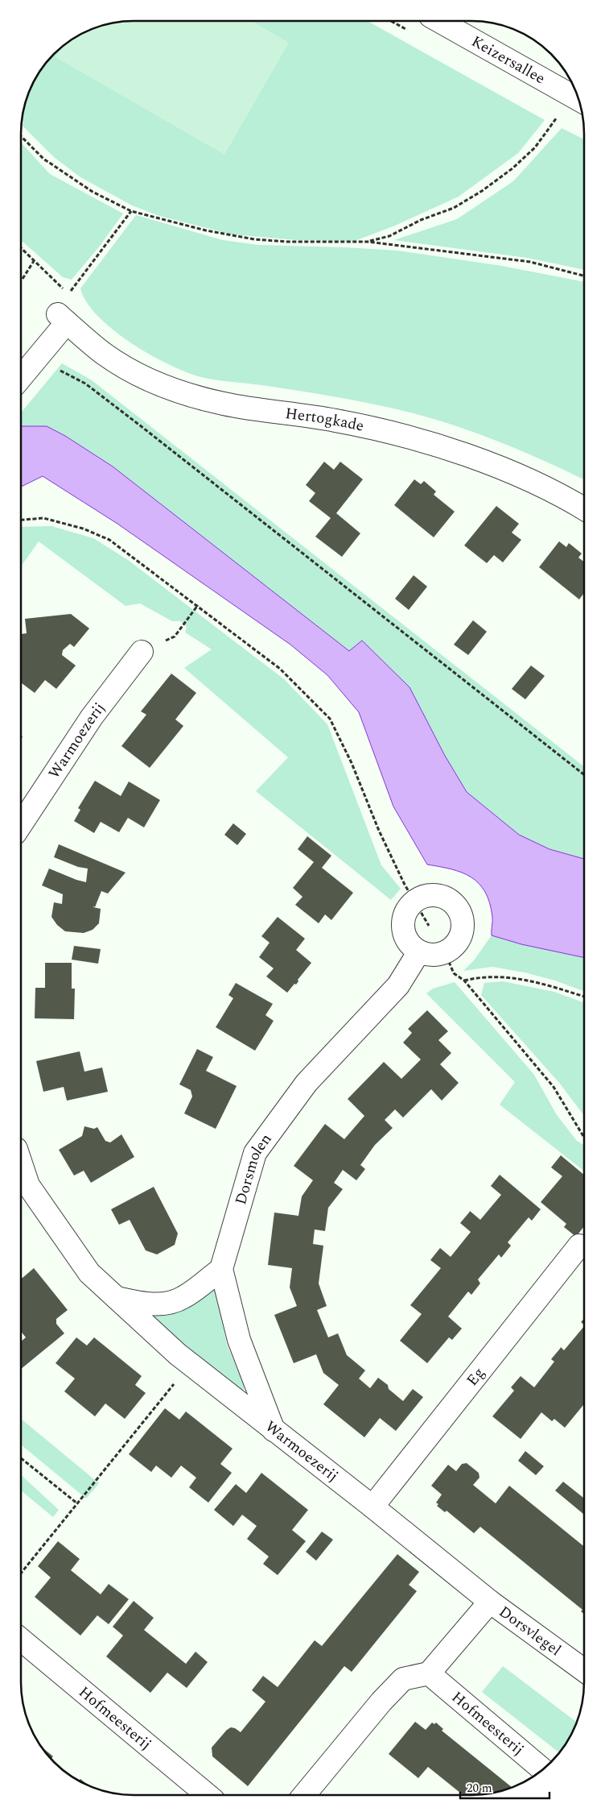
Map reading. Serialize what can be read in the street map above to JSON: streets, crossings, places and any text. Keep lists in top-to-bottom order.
{
  "streets": {
    "street": [
      "Keizersallee",
      "Hertogkade",
      "Warmoezerij",
      "Dorsmolen",
      "Eg",
      "Dorsvlegel",
      "Hofmeesterij"
    ]
  },
  "crossings": [
    ["Warmoezerij", "Eg"],
    ["Warmoezerij", "Dorsvlegel"]
  ],
  "scale_bar": "20 m"
}
